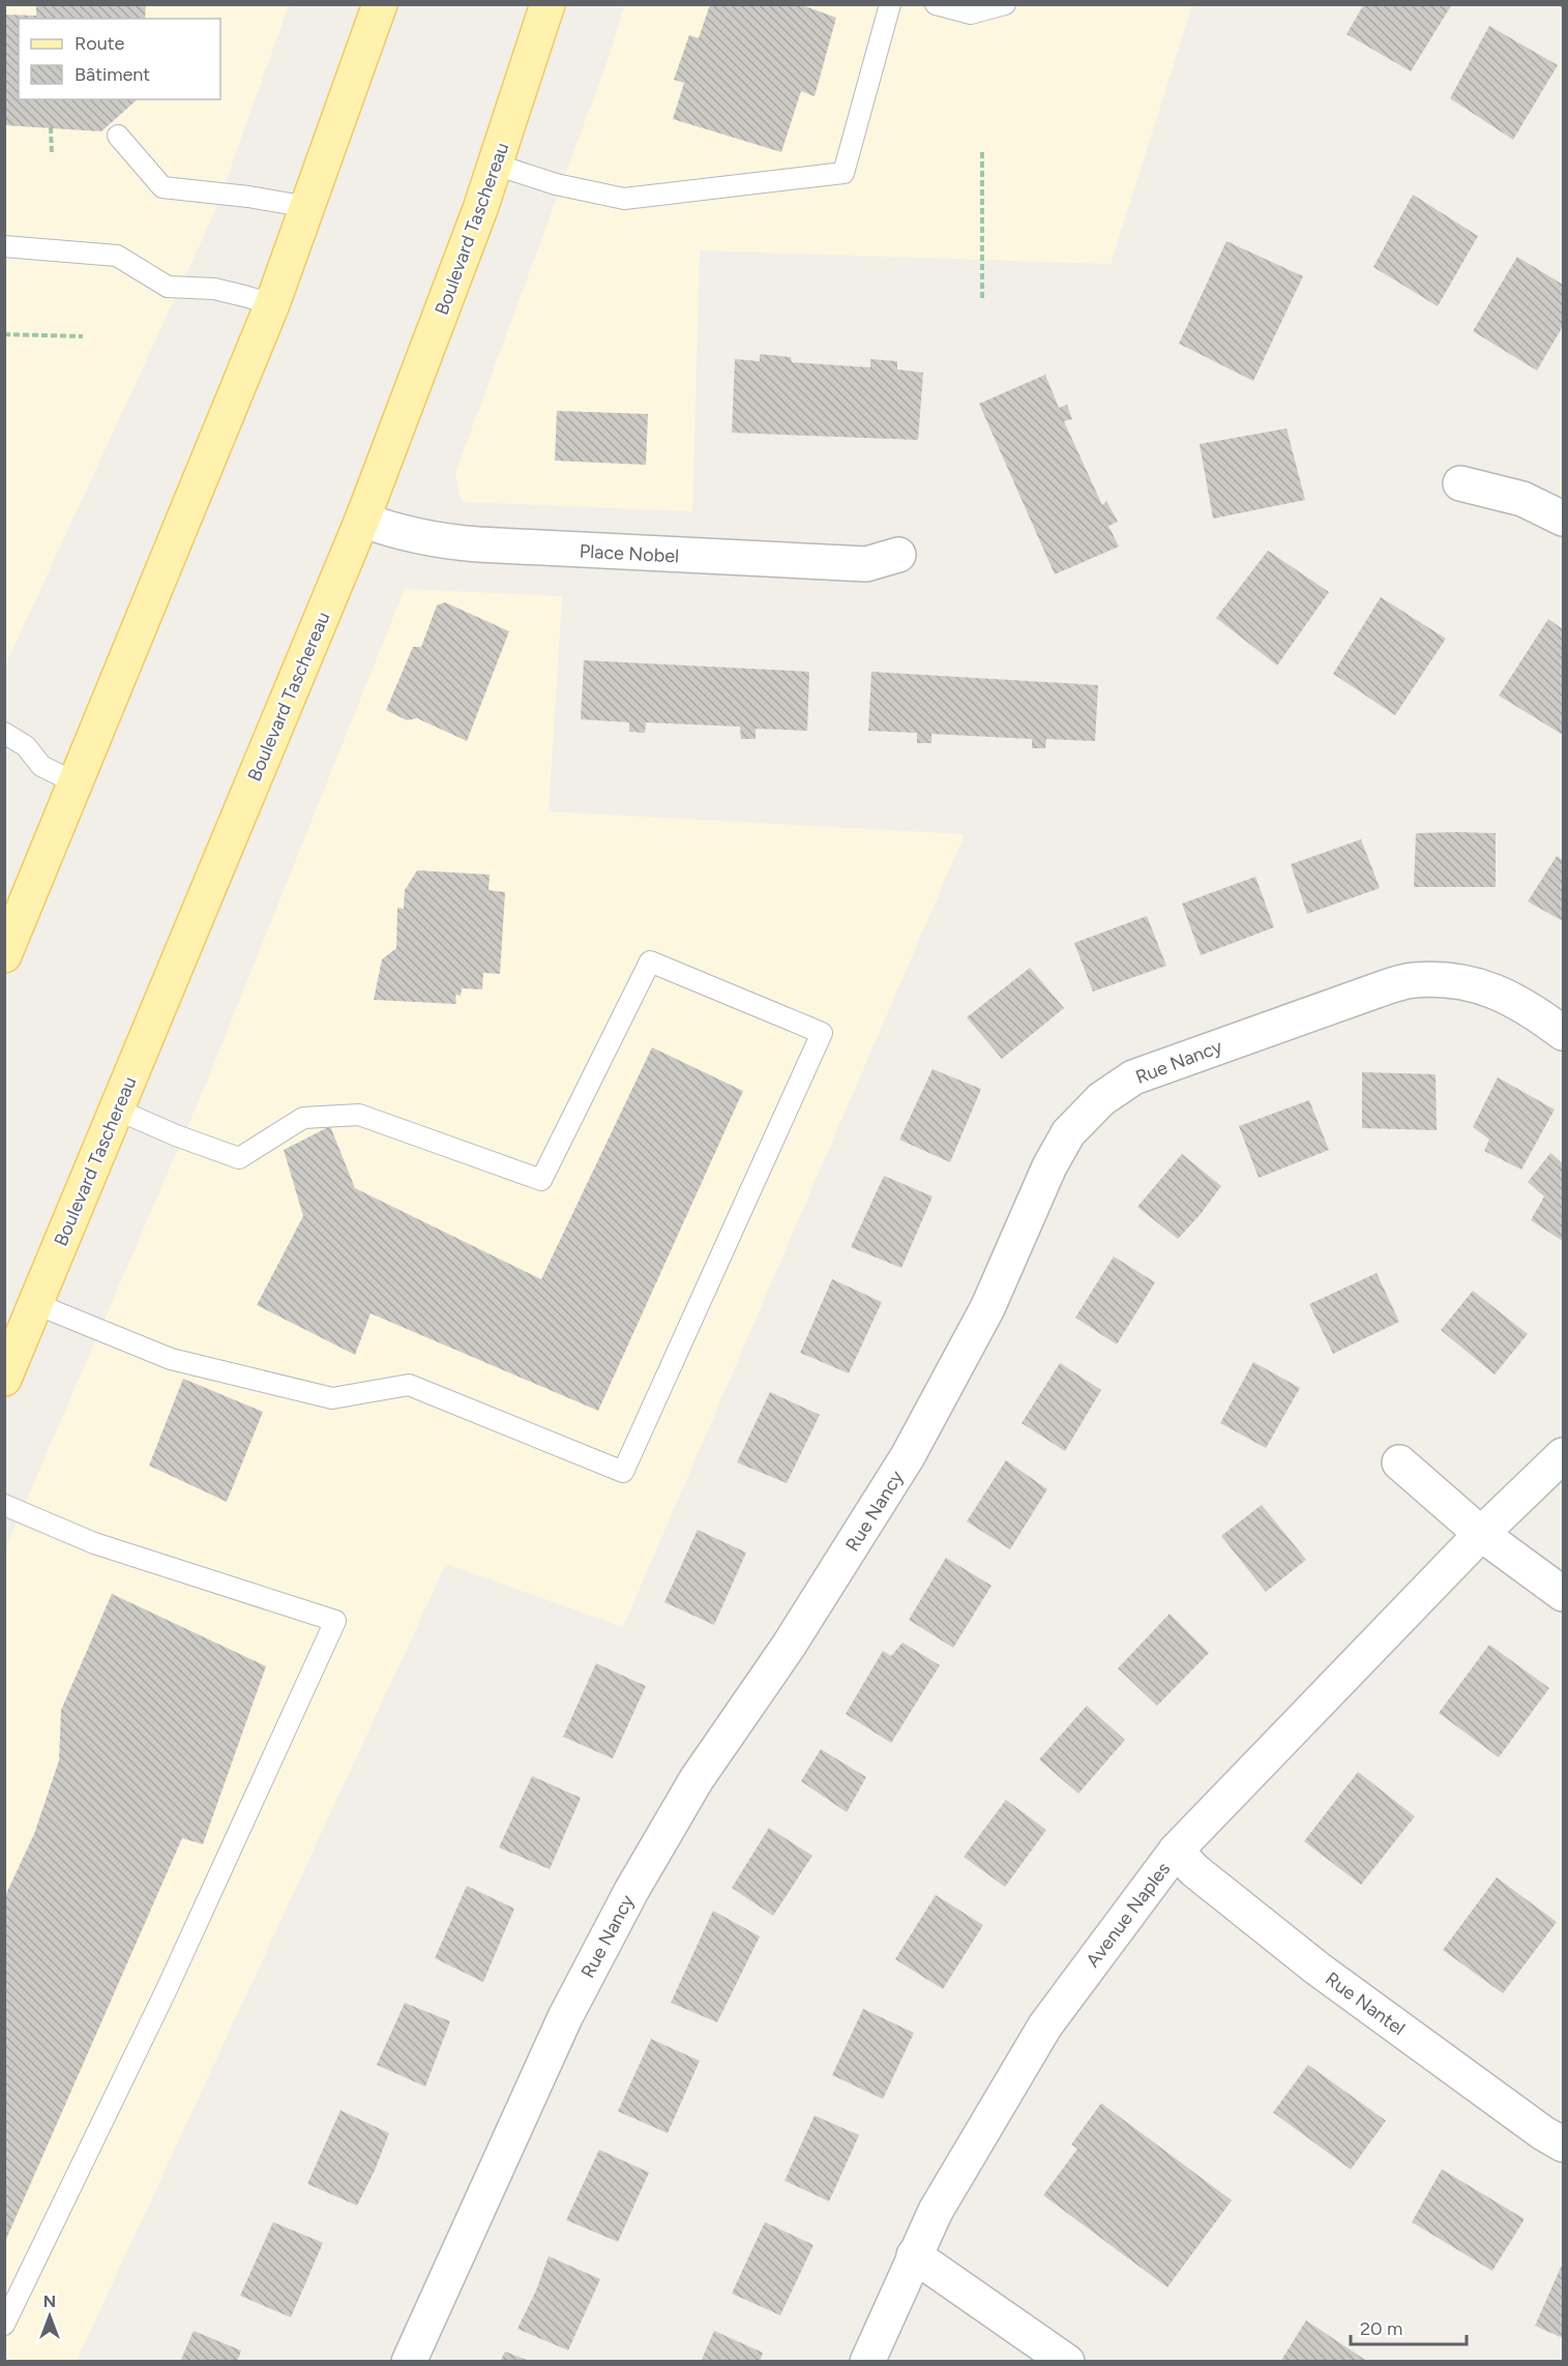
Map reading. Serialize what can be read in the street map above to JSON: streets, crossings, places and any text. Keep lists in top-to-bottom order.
{
  "streets": {
    "main road": ["Boulevard Taschereau"],
    "street": [
      "Place Nobel",
      "Rue Nancy",
      "Avenue Naples",
      "Rue Nantel"
    ]
  },
  "crossings": [
    ["Boulevard Taschereau", "Place Nobel"],
    ["Avenue Naples", "Rue Nantel"]
  ],
  "legend": ["Route", "Bâtiment"],
  "scale_bar": "20 m",
  "north": "top"
}
